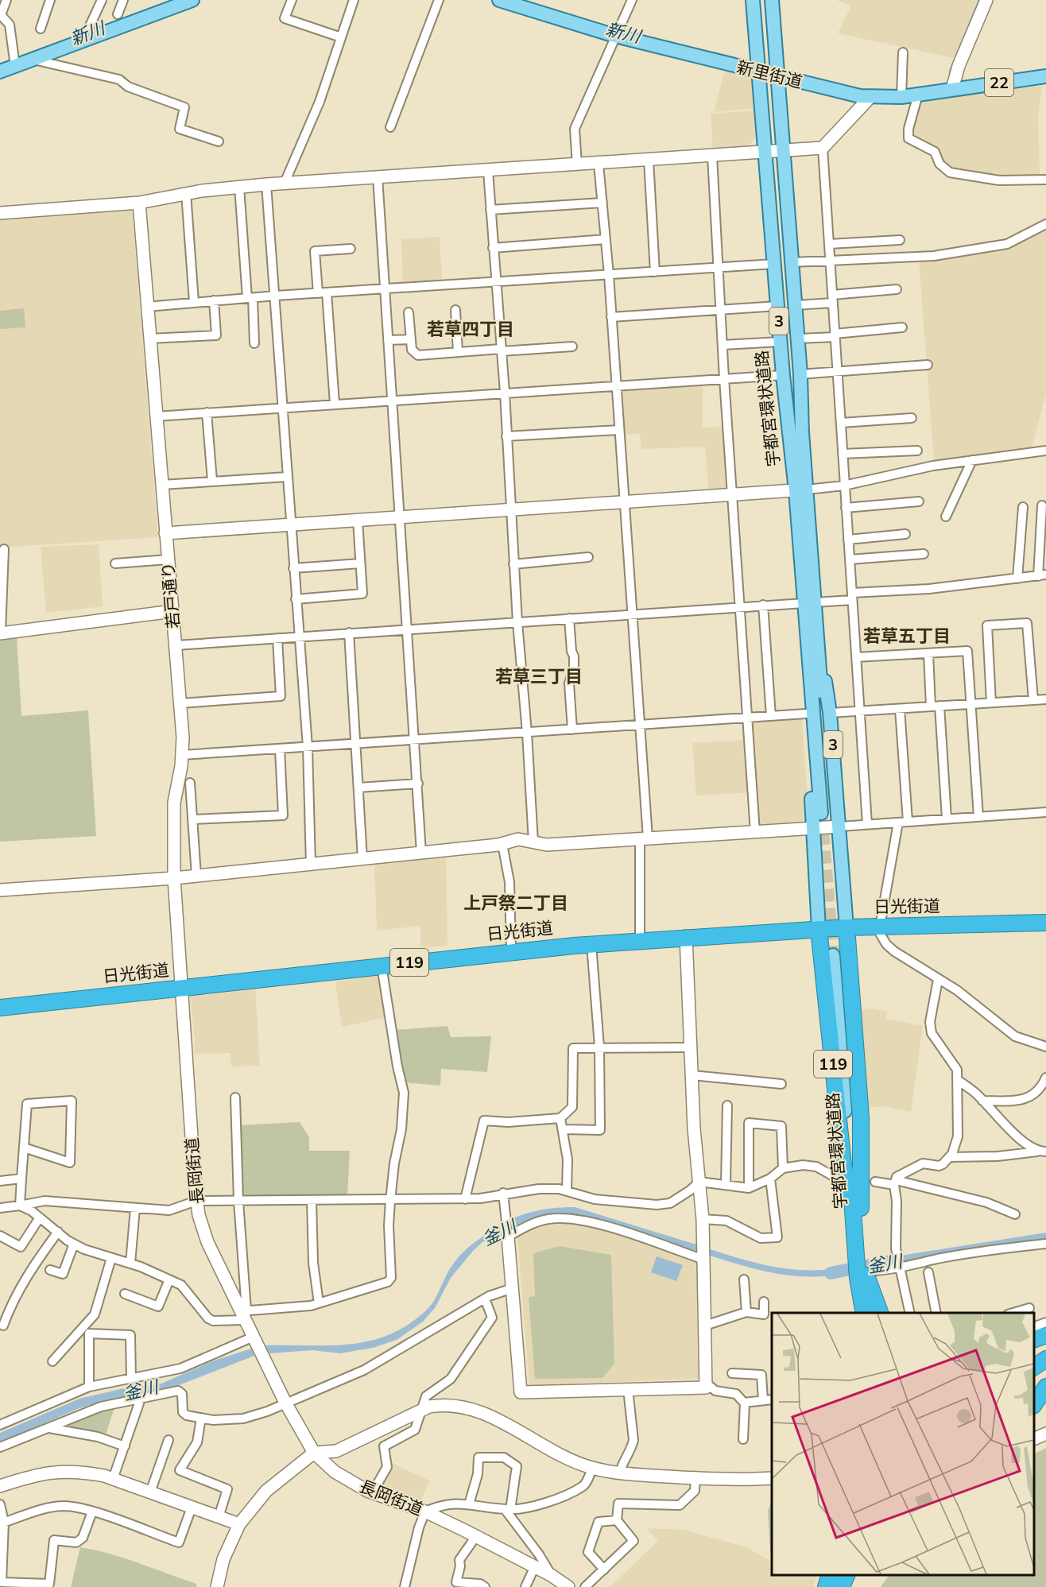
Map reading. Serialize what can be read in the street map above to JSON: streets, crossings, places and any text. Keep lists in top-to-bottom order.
{
  "streets": {
    "highway": ["宇都宮環状道路", "日光街道", "119"],
    "main road": ["新里街道", "22", "3"],
    "street": ["若戸通り", "長岡街道"]
  },
  "crossings": [
    ["新里街道", "宇都宮環状道路"],
    ["3", "宇都宮環状道路"],
    ["3", "日光街道"],
    ["3", "119"],
    ["宇都宮環状道路", "119"],
    ["若戸通り", "日光街道"],
    ["若戸通り", "長岡街道"],
    ["日光街道", "119"],
    ["日光街道", "長岡街道"]
  ],
  "districts": [
    "若草四丁目",
    "若草五丁目",
    "若草三丁目",
    "上戸祭二丁目"
  ],
  "water": ["新川", "釜川"]
}
